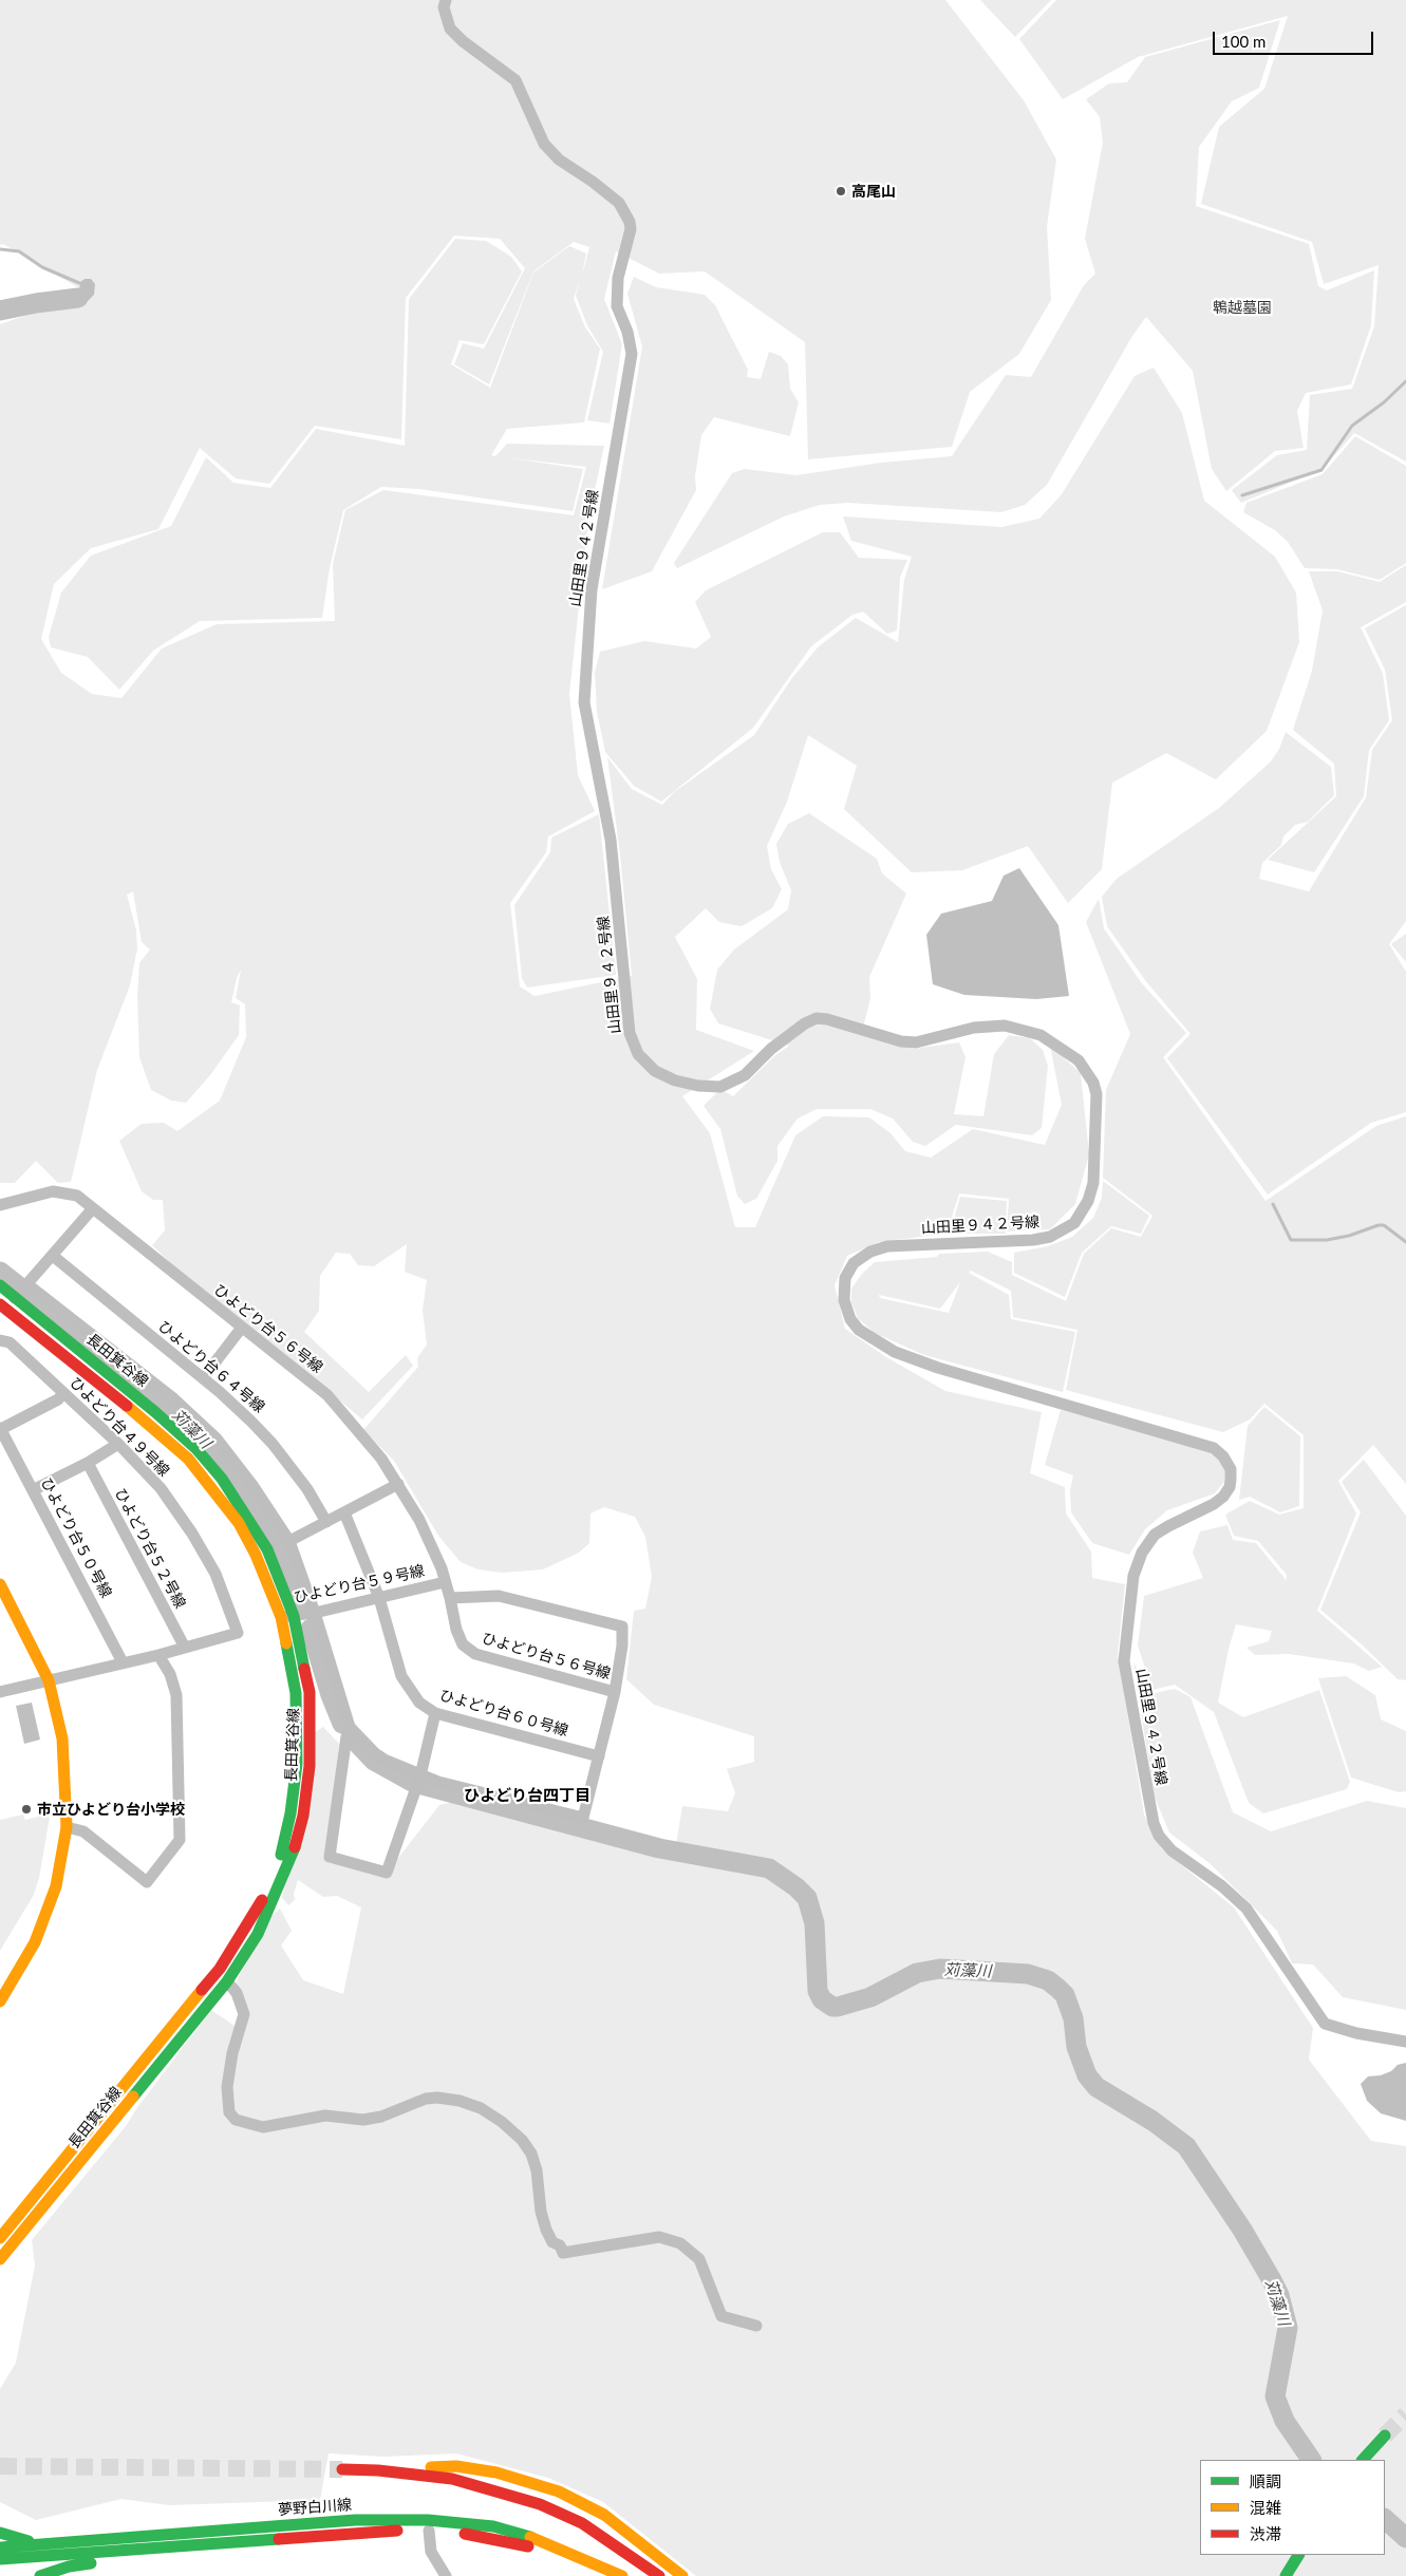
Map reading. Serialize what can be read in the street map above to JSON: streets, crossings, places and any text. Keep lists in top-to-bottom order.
{
  "streets": {
    "street": [
      "山田里９４２号線",
      "ひよどり台５６号線",
      "長田箕谷線",
      "ひよどり台６４号線",
      "ひよどり台４９号線",
      "ひよどり台５０号線",
      "ひよどり台５２号線",
      "ひよどり台５９号線",
      "ひよどり台６０号線",
      "夢野白川線"
    ]
  },
  "crossings": [
    ["ひよどり台５６号線", "ひよどり台５９号線"],
    ["ひよどり台５６号線", "ひよどり台６０号線"],
    ["長田箕谷線", "ひよどり台５９号線"],
    ["ひよどり台４９号線", "ひよどり台５０号線"],
    ["ひよどり台４９号線", "ひよどり台５２号線"],
    ["ひよどり台５９号線", "ひよどり台６０号線"]
  ],
  "districts": ["ひよどり台四丁目"],
  "water": ["苅藻川"],
  "parks": ["鵯越墓園"],
  "places": ["高尾山", "市立ひよどり台小学校"],
  "legend": ["順調", "混雑", "渋滞"],
  "scale_bar": "100 m"
}
